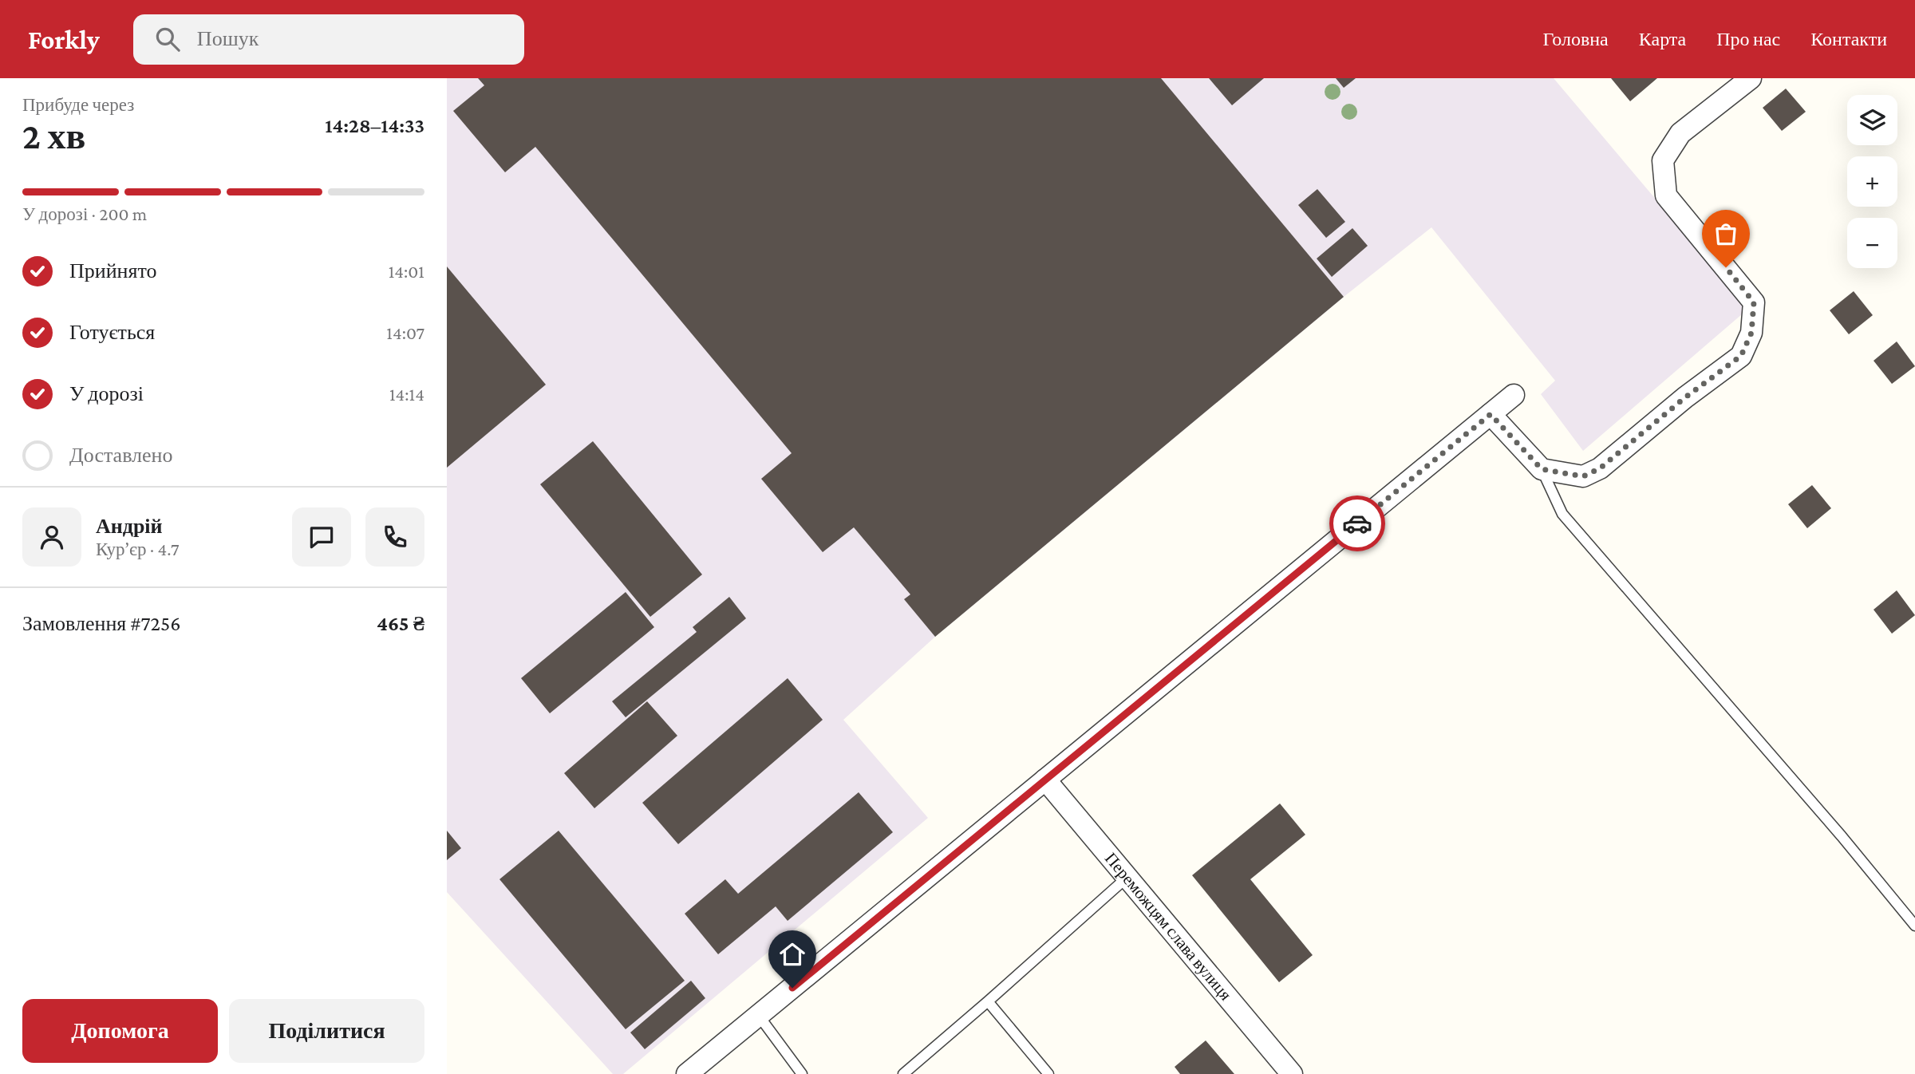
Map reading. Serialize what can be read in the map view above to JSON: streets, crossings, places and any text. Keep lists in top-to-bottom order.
{
  "streets": {
    "street": ["Переможцям слава вулиця"]
  },
  "page": {
    "header": "Forkly",
    "search": "Пошук",
    "nav": [
      "Головна",
      "Карта",
      "Про нас",
      "Контакти"
    ],
    "heading": ["2 хв", "Прибуде через", "14:28–14:33"],
    "panel": [
      "Андрій",
      "Кур’єр · 4.7",
      "Замовлення #7256",
      "465 ₴"
    ],
    "map_buttons": ["+", "−"],
    "bar": "У дорозі · 200 m",
    "list": [
      ["Прийнято", "14:01"],
      ["Готується", "14:07"],
      ["У дорозі", "14:14"],
      "Доставлено"
    ],
    "buttons": ["Допомога", "Поділитися"]
  }
}
